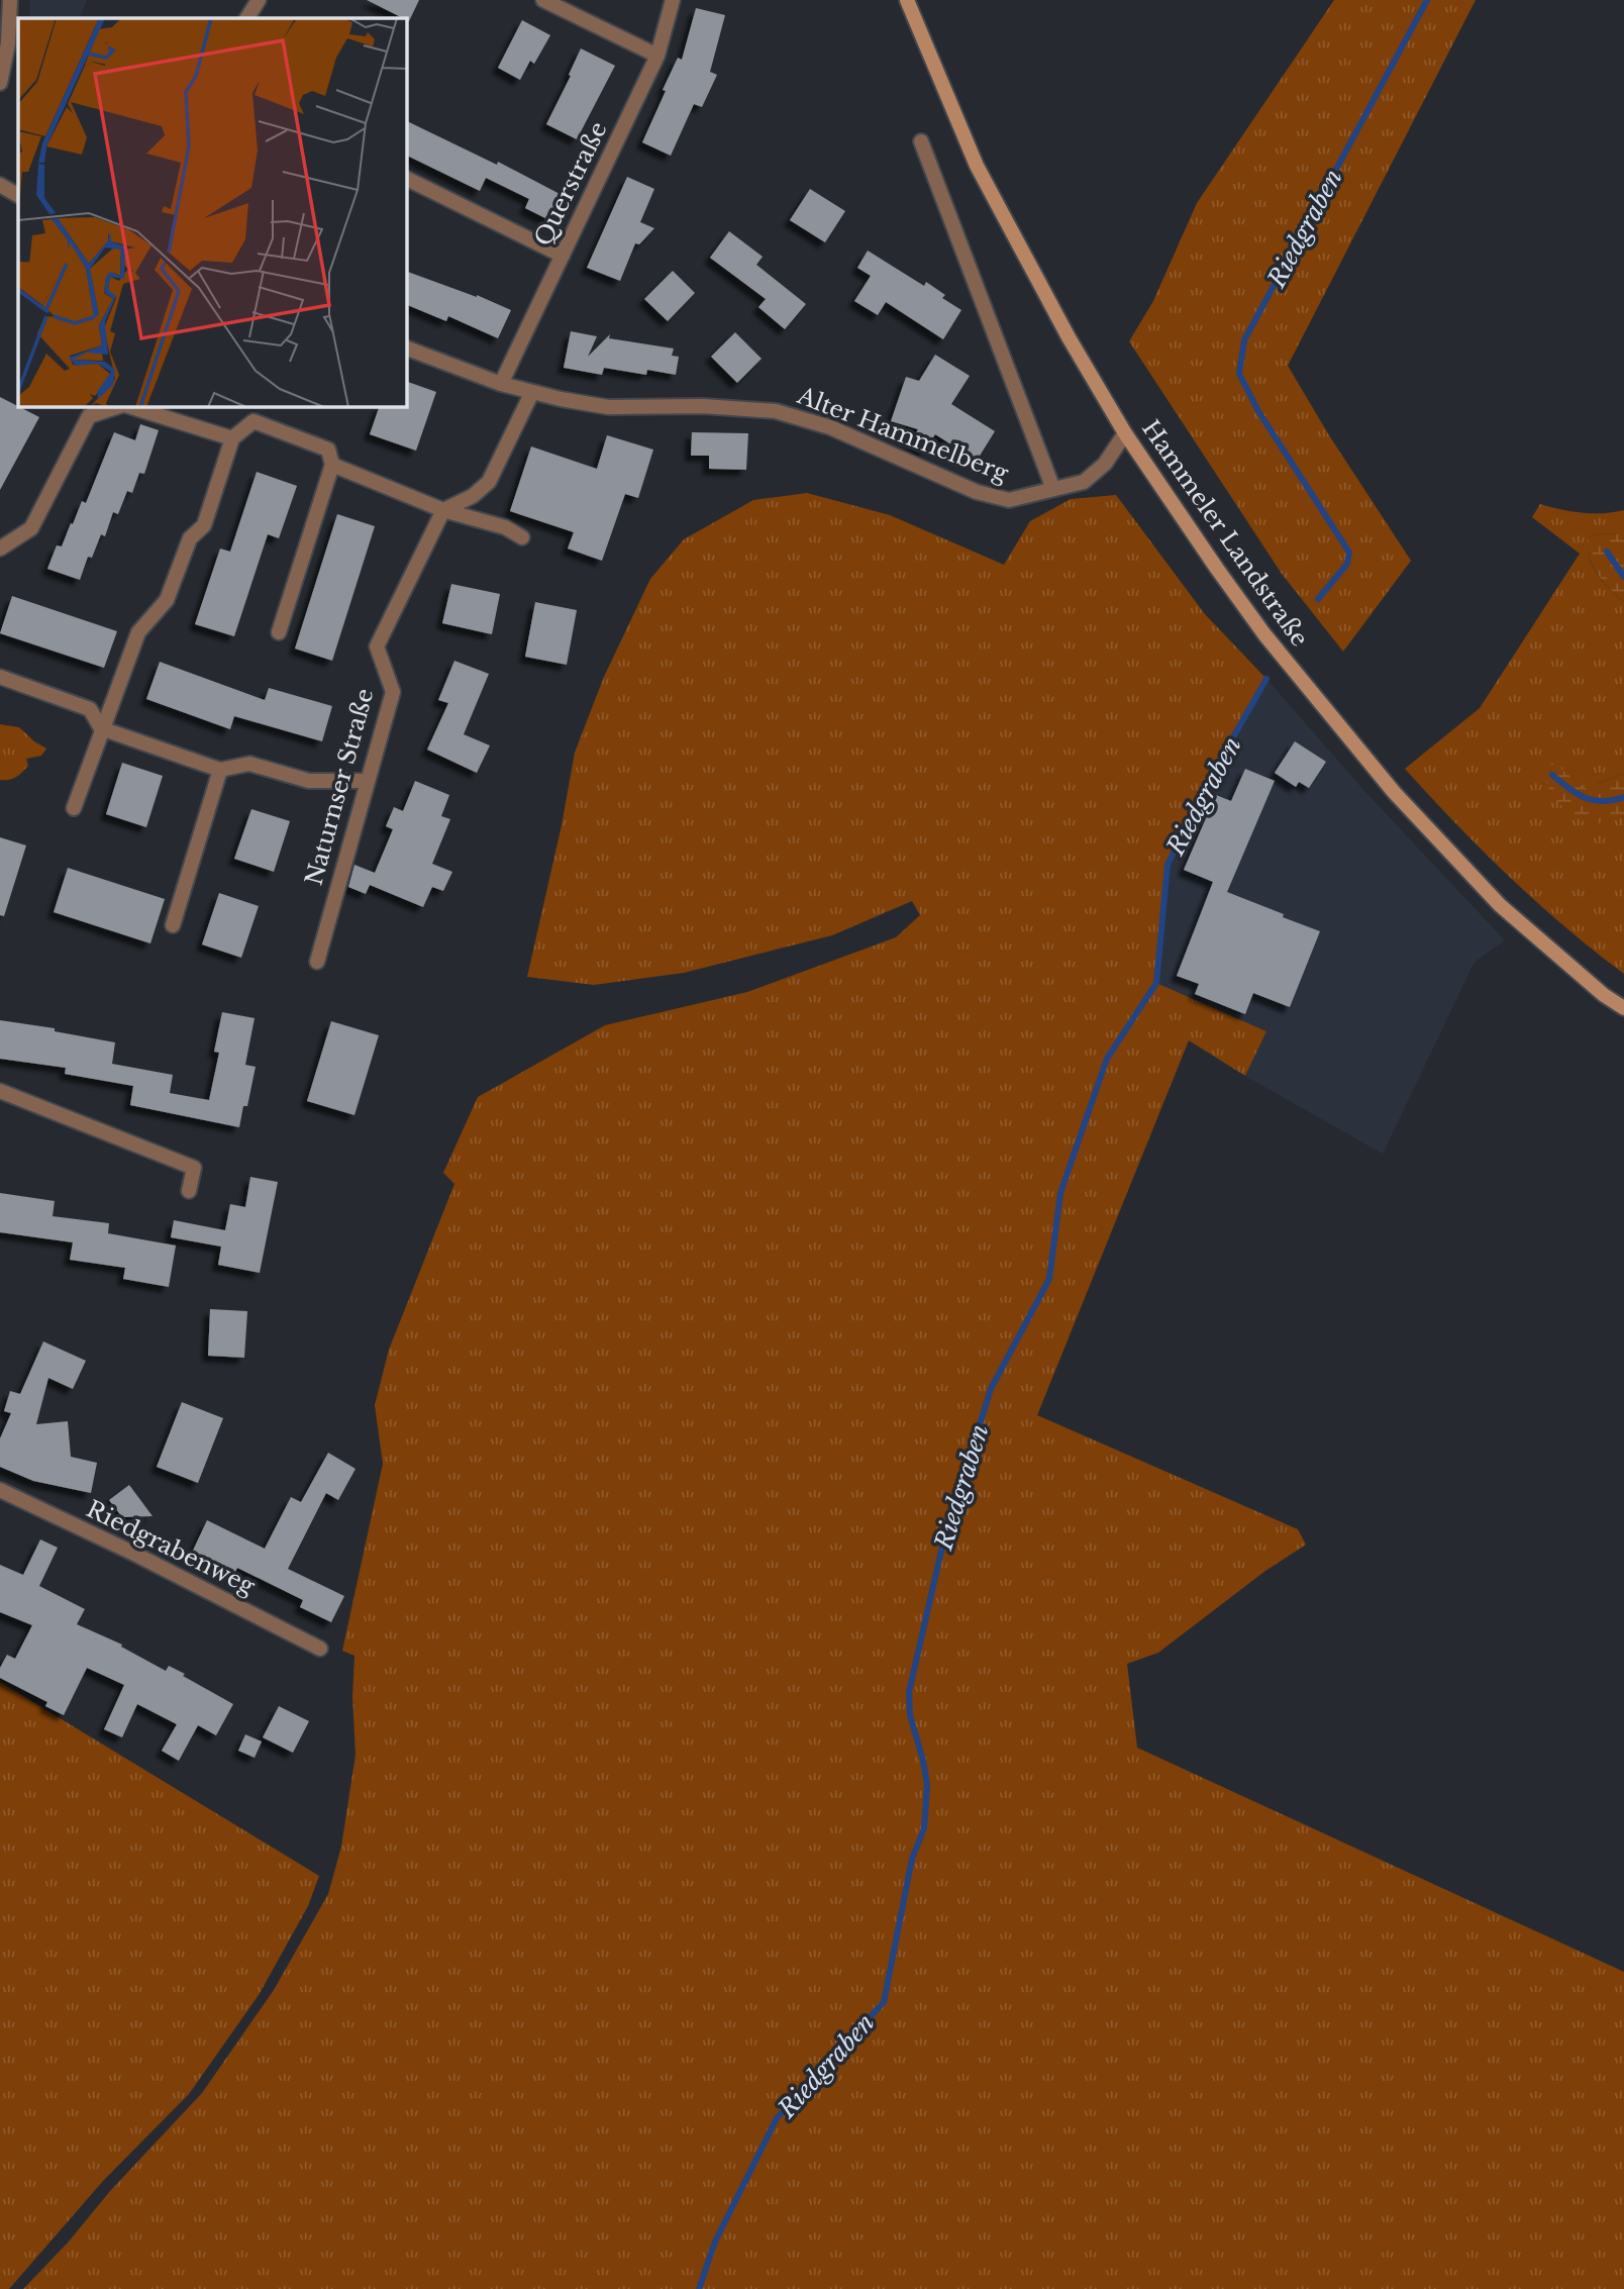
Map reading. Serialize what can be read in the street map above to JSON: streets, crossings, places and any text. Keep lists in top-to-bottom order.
{
  "streets": {
    "main road": ["Hammeler Landstraße"],
    "street": [
      "Querstraße",
      "Alter Hammelberg",
      "Naturnser Straße",
      "Riedgrabenweg"
    ]
  },
  "crossings": [
    ["Querstraße", "Alter Hammelberg"],
    ["Alter Hammelberg", "Hammeler Landstraße"]
  ],
  "water": ["Riedgraben"]
}
